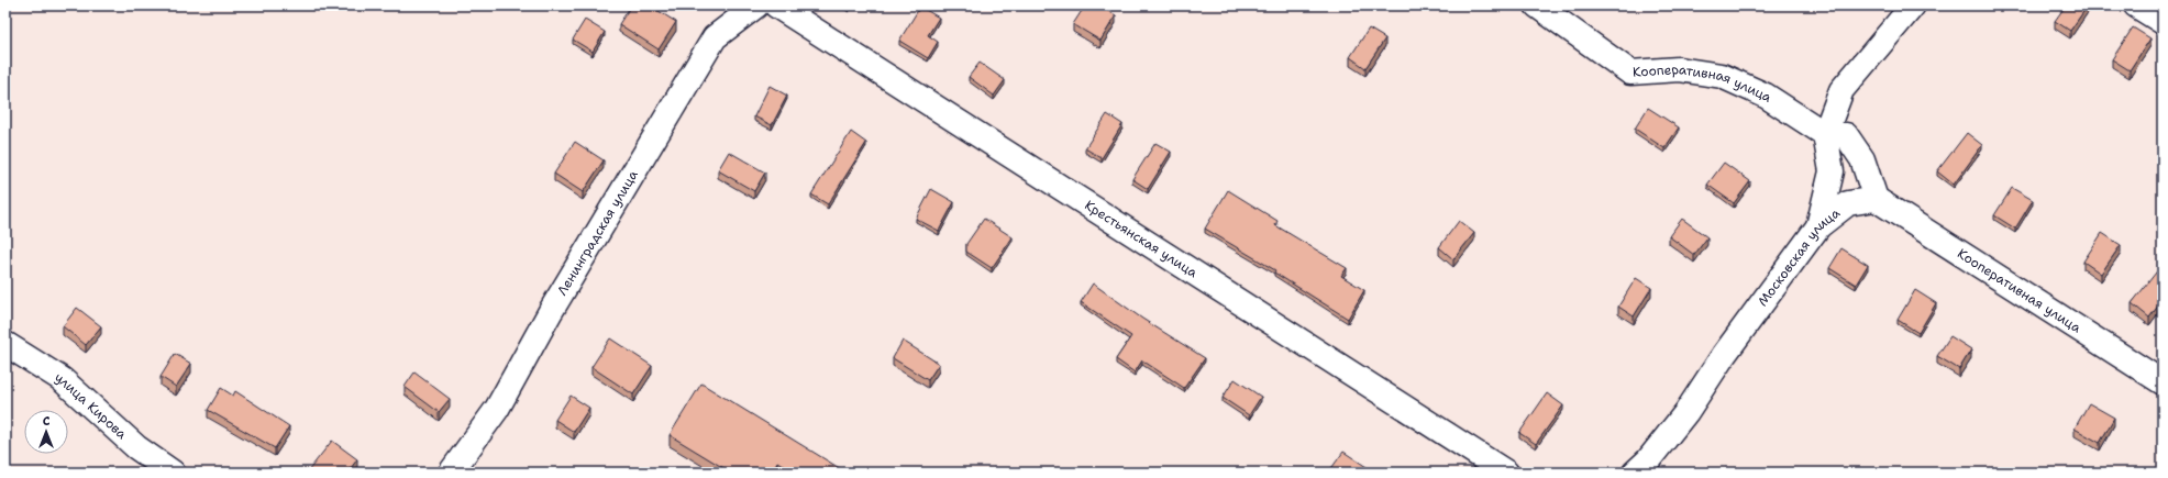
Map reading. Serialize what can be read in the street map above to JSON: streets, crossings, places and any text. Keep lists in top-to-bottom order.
{
  "streets": {
    "street": [
      "Кооперативная улица",
      "Ленинградская улица",
      "Крестьянская улица",
      "Московская улица",
      "улица Кирова"
    ]
  },
  "crossings": [
    ["Кооперативная улица", "Московская улица"]
  ],
  "north": "top"
}
